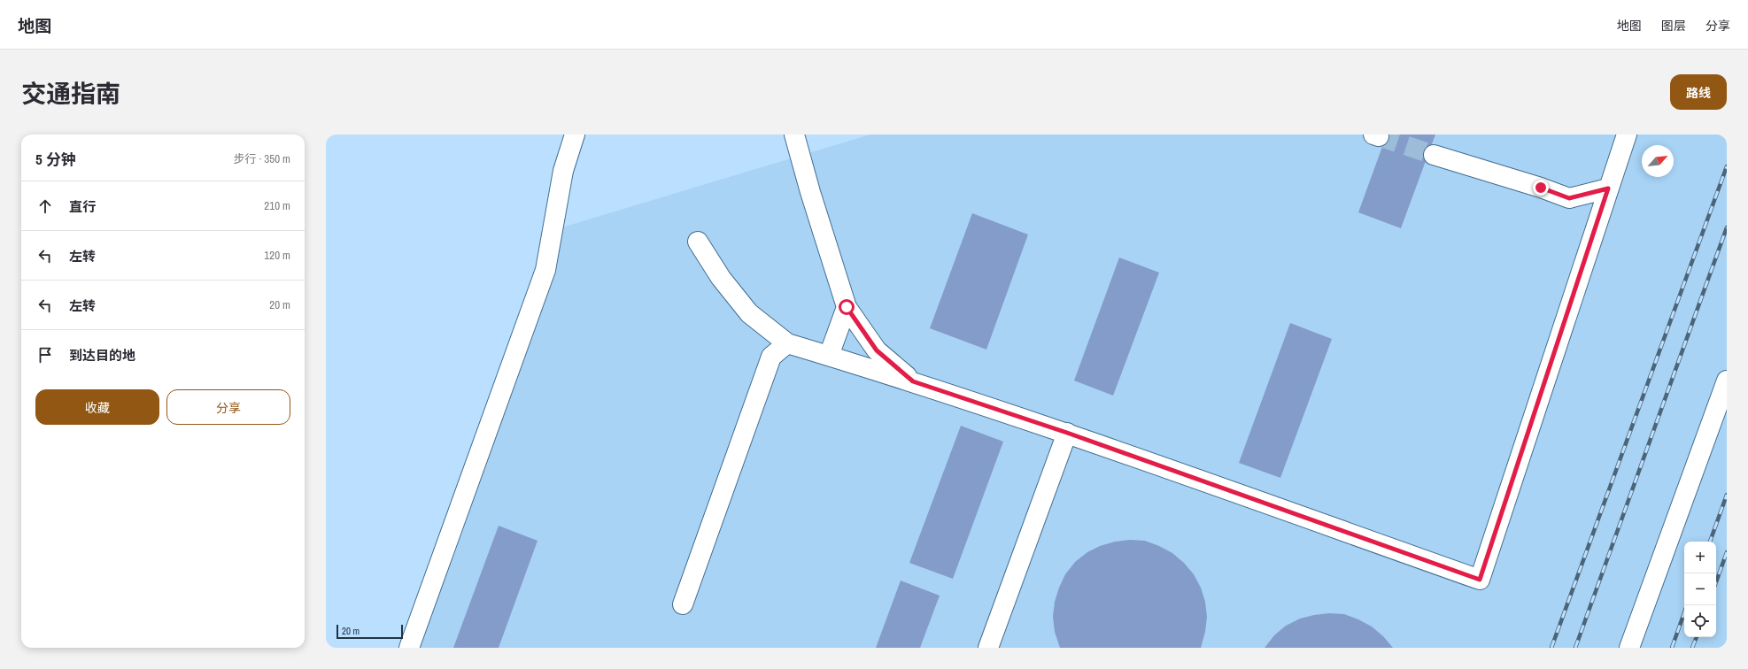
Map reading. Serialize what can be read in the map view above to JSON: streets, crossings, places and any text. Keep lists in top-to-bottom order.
{
  "scale_bar": "20 m",
  "north": "top right",
  "page": {
    "header": "地图",
    "nav": ["地图", "图层", "分享"],
    "title": "交通指南",
    "buttons": [
      "路线",
      ["收藏", "分享"]
    ],
    "heading": ["5 分钟", "步行 · 350 m"],
    "list": [
      ["直行", "210 m"],
      ["左转", "120 m"],
      ["左转", "20 m"],
      "到达目的地"
    ],
    "map_buttons": ["+", "−"],
    "scale": "20 m"
  }
}
